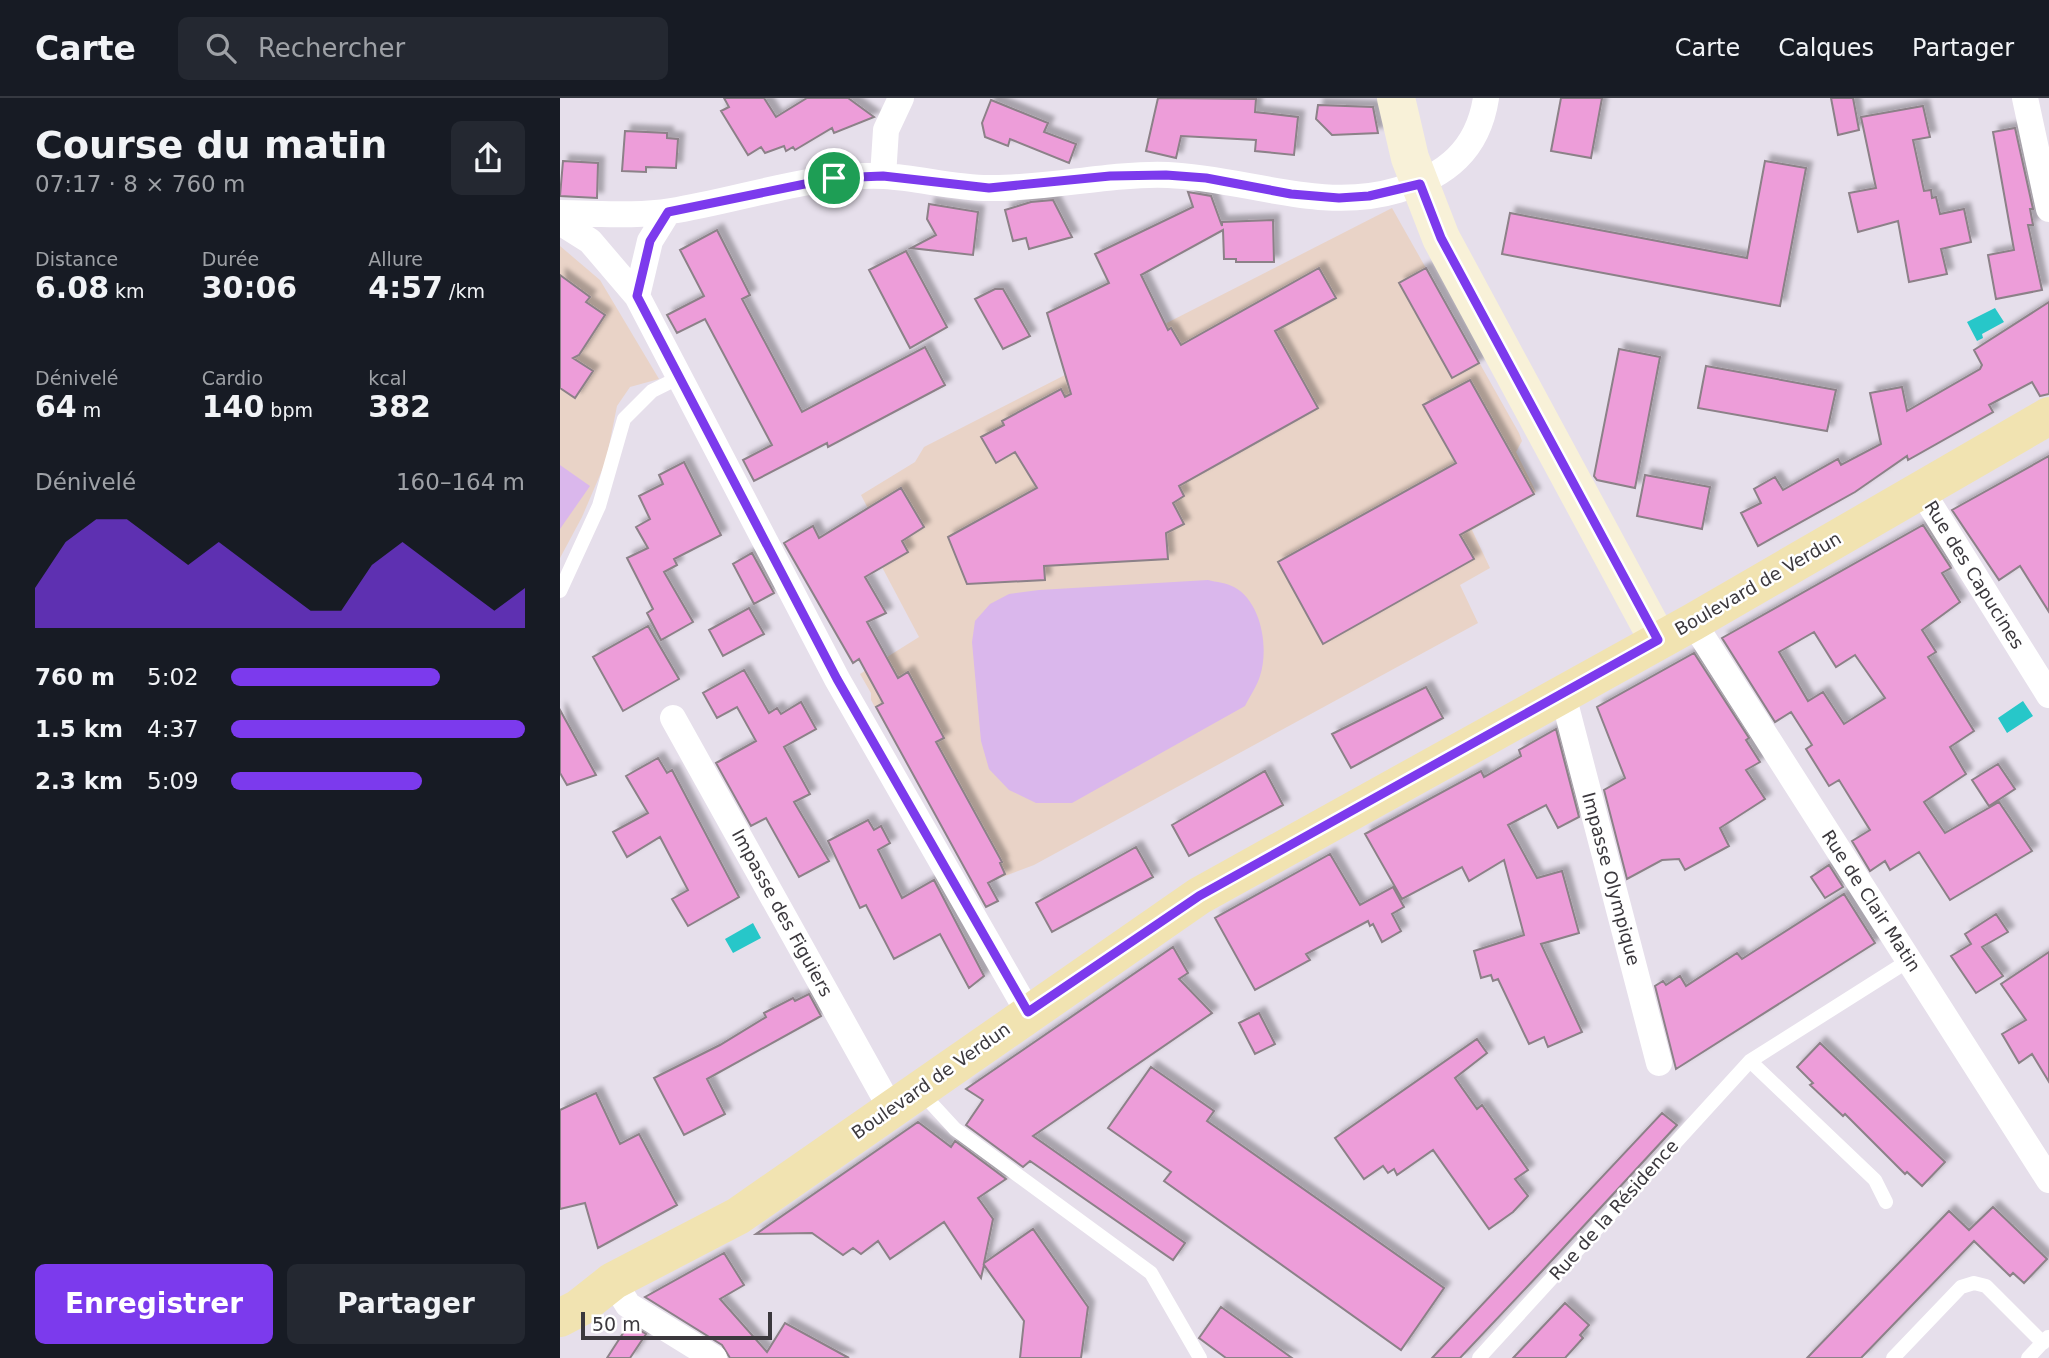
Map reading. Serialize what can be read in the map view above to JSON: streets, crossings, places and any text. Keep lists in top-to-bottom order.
{
  "streets": {
    "main road": ["Boulevard de Verdun"],
    "street": [
      "Rue des Capucines",
      "Impasse Olympique",
      "Rue de Clair Matin",
      "Impasse des Figuiers"
    ],
    "lane": ["Rue de la Résidence"]
  },
  "crossings": [
    ["Rue des Capucines", "Boulevard de Verdun"],
    ["Boulevard de Verdun", "Impasse Olympique"],
    ["Boulevard de Verdun", "Rue de Clair Matin"],
    ["Boulevard de Verdun", "Impasse des Figuiers"],
    ["Rue de Clair Matin", "Rue de la Résidence"]
  ],
  "scale_bar": "50 m",
  "page": {
    "header": "Carte",
    "search": "Rechercher",
    "nav": ["Carte", "Calques", "Partager"],
    "heading": ["Course du matin", "07:17 · 8 × 760 m"],
    "stats": [
      ["Distance", "6.08 km"],
      ["Durée", "30:06"],
      ["Allure", "4:57 /km"],
      ["Dénivelé", "64 m"],
      ["Cardio", "140 bpm"],
      ["kcal", "382"]
    ],
    "chart": ["Dénivelé", "160–164 m"],
    "list": [
      {
        "name": "760 m",
        "note": "5:02"
      },
      {
        "name": "1.5 km",
        "note": "4:37"
      },
      {
        "name": "2.3 km",
        "note": "5:09"
      }
    ],
    "buttons": ["Enregistrer", "Partager"],
    "scale": "50 m"
  }
}
